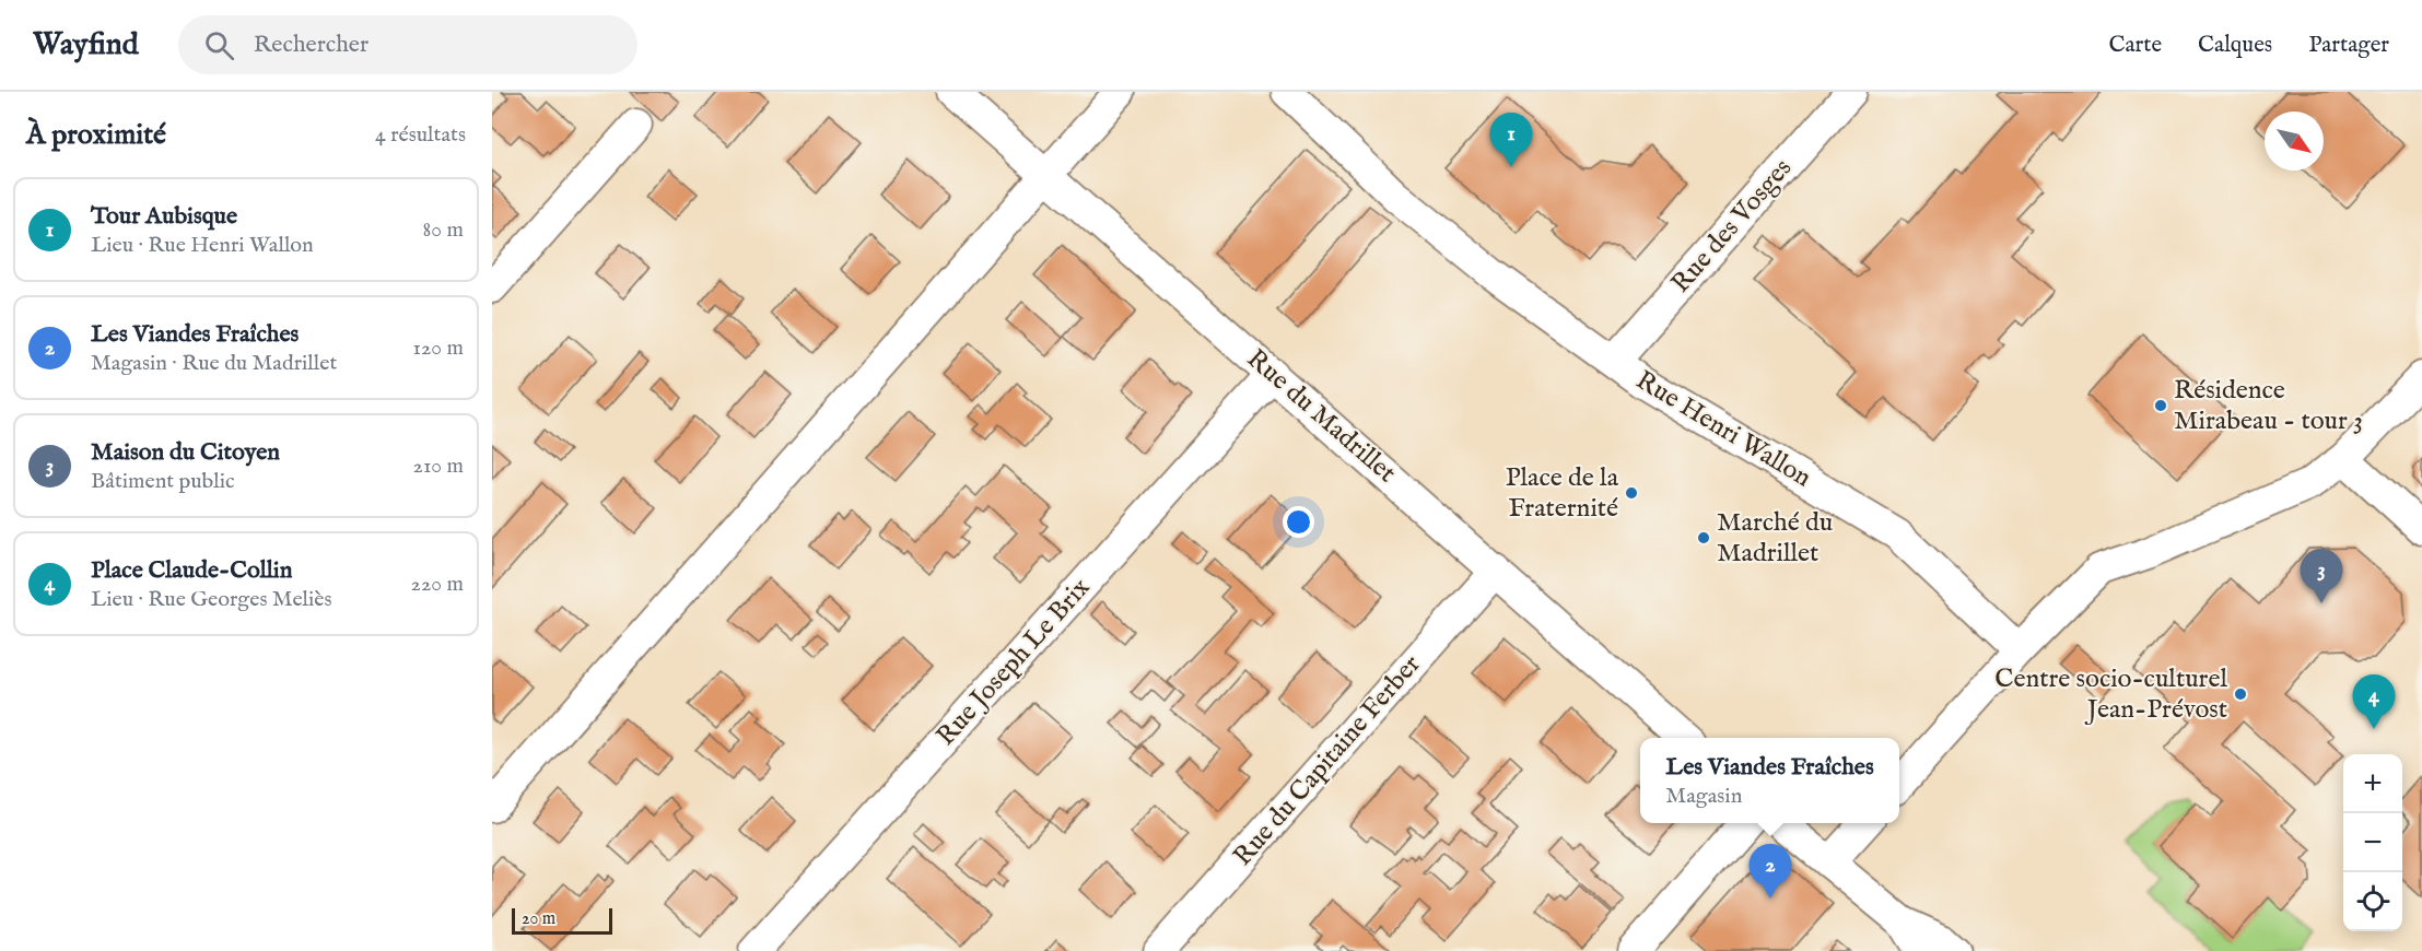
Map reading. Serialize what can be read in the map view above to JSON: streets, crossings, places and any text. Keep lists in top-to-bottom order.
{
  "streets": {
    "street": [
      "Rue des Vosges",
      "Rue du Madrillet",
      "Rue Henri Wallon",
      "Rue Joseph Le Brix",
      "Rue du Capitaine Ferber"
    ]
  },
  "crossings": [
    ["Rue des Vosges", "Rue Henri Wallon"],
    ["Rue du Madrillet", "Rue Joseph Le Brix"],
    ["Rue du Madrillet", "Rue du Capitaine Ferber"]
  ],
  "places": [
    "Résidence Mirabeau - tour 3",
    "Place de la Fraternité",
    "Marché du Madrillet",
    "Centre socio-culturel Jean-Prévost"
  ],
  "scale_bar": "20 m",
  "north": "bottom right",
  "page": {
    "header": "Wayfind",
    "search": "Rechercher",
    "nav": ["Carte", "Calques", "Partager"],
    "heading": ["À proximité", "4 résultats"],
    "pins": [
      "1",
      "3",
      "4",
      "2"
    ],
    "list": [
      {
        "mark": "1",
        "name": "Tour Aubisque",
        "note": "Lieu · Rue Henri Wallon",
        "value": "80 m"
      },
      {
        "mark": "2",
        "name": "Les Viandes Fraîches",
        "note": "Magasin · Rue du Madrillet",
        "value": "120 m"
      },
      {
        "mark": "3",
        "name": "Maison du Citoyen",
        "note": "Bâtiment public",
        "value": "210 m"
      },
      {
        "mark": "4",
        "name": "Place Claude-Collin",
        "note": "Lieu · Rue Georges Meliès",
        "value": "220 m"
      }
    ],
    "popup": ["Les Viandes Fraîches", "Magasin"],
    "map_buttons": ["+", "−"],
    "scale": "20 m"
  }
}
